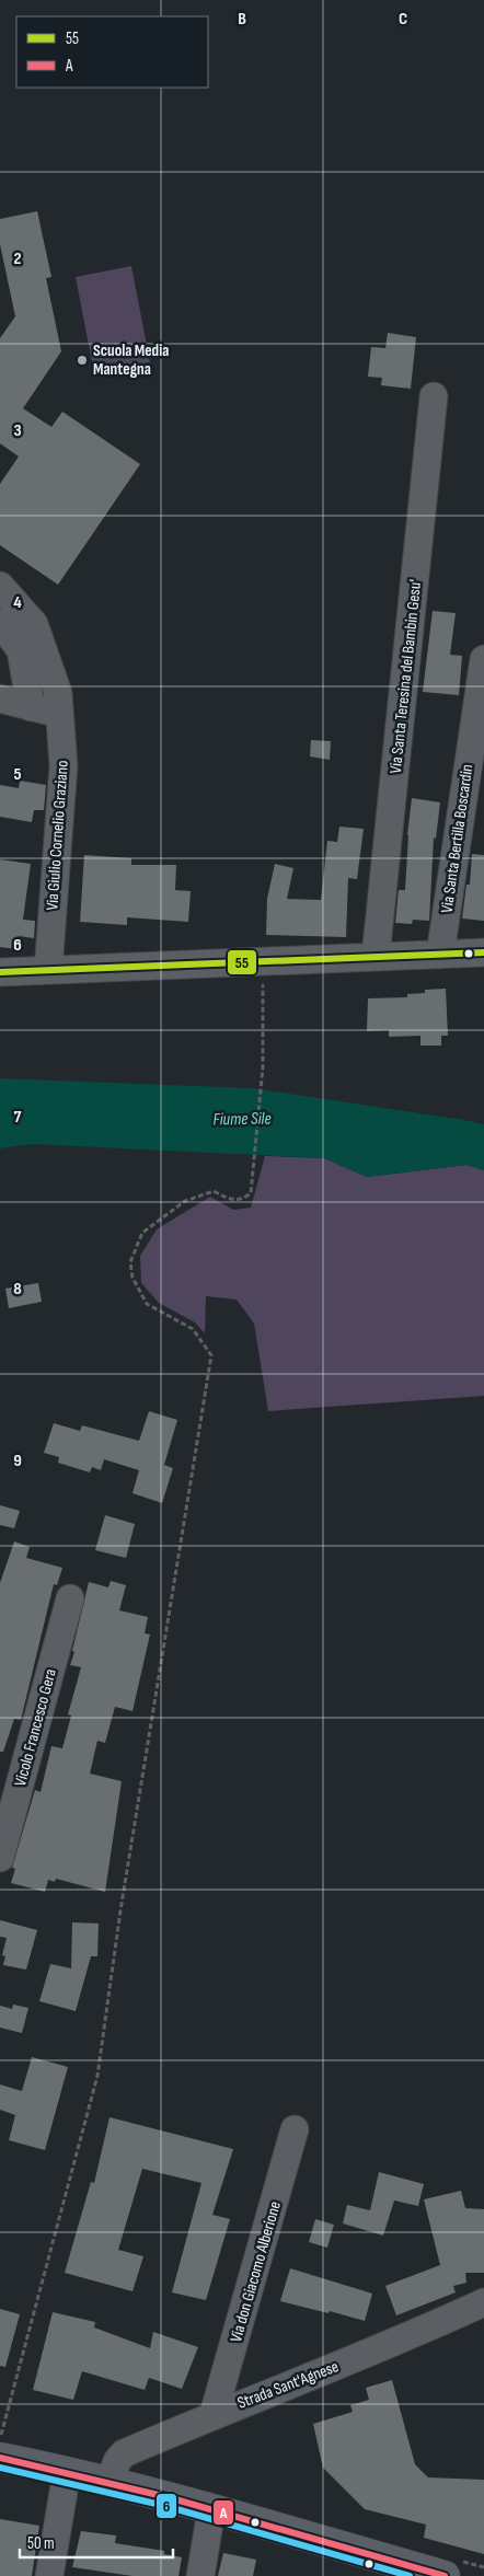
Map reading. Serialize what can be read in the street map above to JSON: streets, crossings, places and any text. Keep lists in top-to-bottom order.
{
  "streets": {
    "street": [
      "Via Santa Teresina del Bambin Gesu'",
      "Via Giulio Cornelio Graziano",
      "Via Santa Bertilla Boscardin",
      "Vicolo Francesco Gera",
      "Via don Giacomo Alberione",
      "Strada Sant'Agnese"
    ]
  },
  "crossings": [
    ["Via don Giacomo Alberione", "Strada Sant'Agnese"]
  ],
  "water": ["Fiume Sile"],
  "places": ["Scuola Media Mantegna"],
  "lines": ["transit line 55", "transit line A", "transit line 6"],
  "legend": ["55", "A"],
  "scale_bar": "50 m",
  "grid": {
    "columns": ["B", "C"],
    "rows": [
      "2",
      "3",
      "4",
      "5",
      "6",
      "7",
      "8",
      "9"
    ]
  }
}
